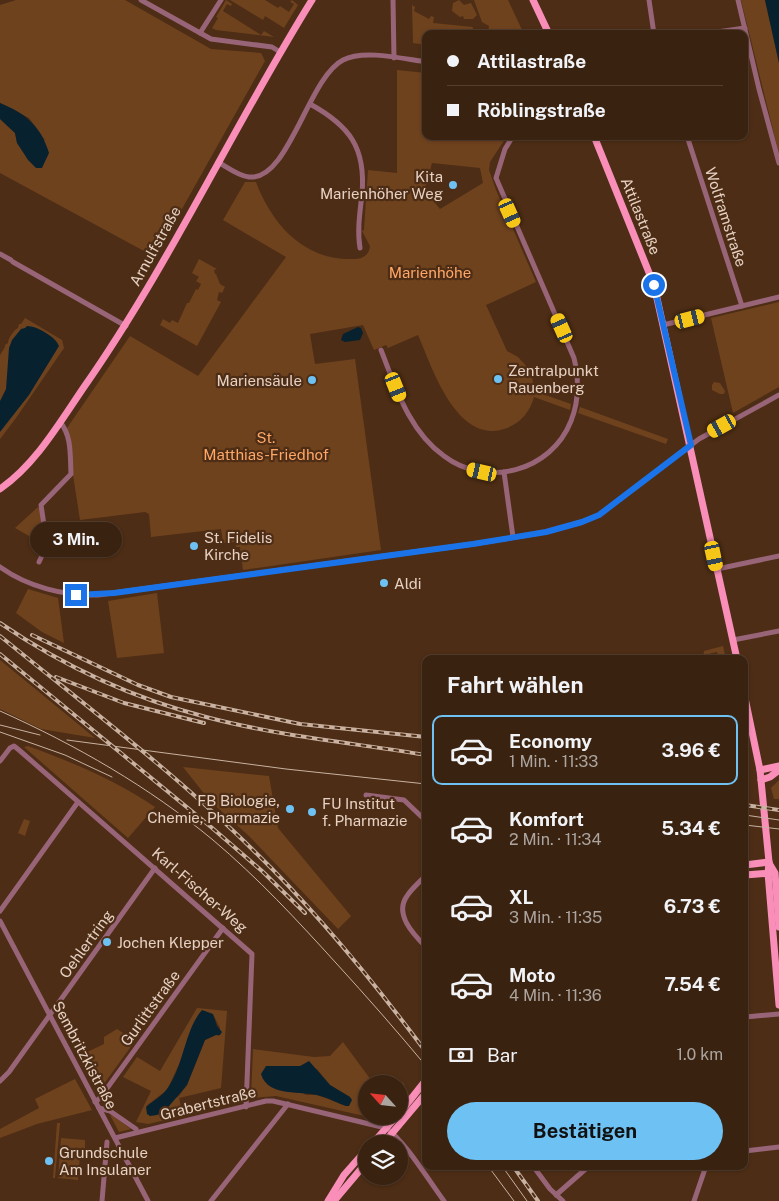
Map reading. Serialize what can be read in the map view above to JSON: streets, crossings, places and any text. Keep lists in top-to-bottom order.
{
  "streets": {
    "main road": ["Attilastraße", "Arnulfstraße"],
    "street": [
      "Wolframstraße",
      "Karl-Fischer-Weg",
      "Oehlertring",
      "Gurlittstraße",
      "Sembritzkistraße",
      "Grabertstraße"
    ]
  },
  "crossings": [
    ["Karl-Fischer-Weg", "Oehlertring"],
    ["Karl-Fischer-Weg", "Gurlittstraße"],
    ["Karl-Fischer-Weg", "Grabertstraße"],
    ["Oehlertring", "Sembritzkistraße"],
    ["Gurlittstraße", "Sembritzkistraße"],
    ["Sembritzkistraße", "Grabertstraße"]
  ],
  "parks": ["Marienhöhe", "St. Matthias-Friedhof"],
  "places": [
    "Kita Marienhöher Weg",
    "Zentralpunkt Rauenberg",
    "Mariensäule",
    "St. Fidelis Kirche",
    "Aldi",
    "FB Biologie, Chemie, Pharmazie",
    "FU Institut f. Pharmazie",
    "Jochen Klepper",
    "Grundschule Am Insulaner"
  ],
  "north": "top left",
  "page": {
    "banner": ["Attilastraße", "Röblingstraße"],
    "bubble": "3 Min.",
    "heading": "Fahrt wählen",
    "list": [
      {
        "name": "Economy",
        "note": "1 Min. · 11:33",
        "value": "3.96 €"
      },
      {
        "name": "Komfort",
        "note": "2 Min. · 11:34",
        "value": "5.34 €"
      },
      {
        "name": "XL",
        "note": "3 Min. · 11:35",
        "value": "6.73 €"
      },
      {
        "name": "Moto",
        "note": "4 Min. · 11:36",
        "value": "7.54 €"
      }
    ],
    "pay": ["Bar", "1.0 km"],
    "buttons": "Bestätigen"
  }
}
